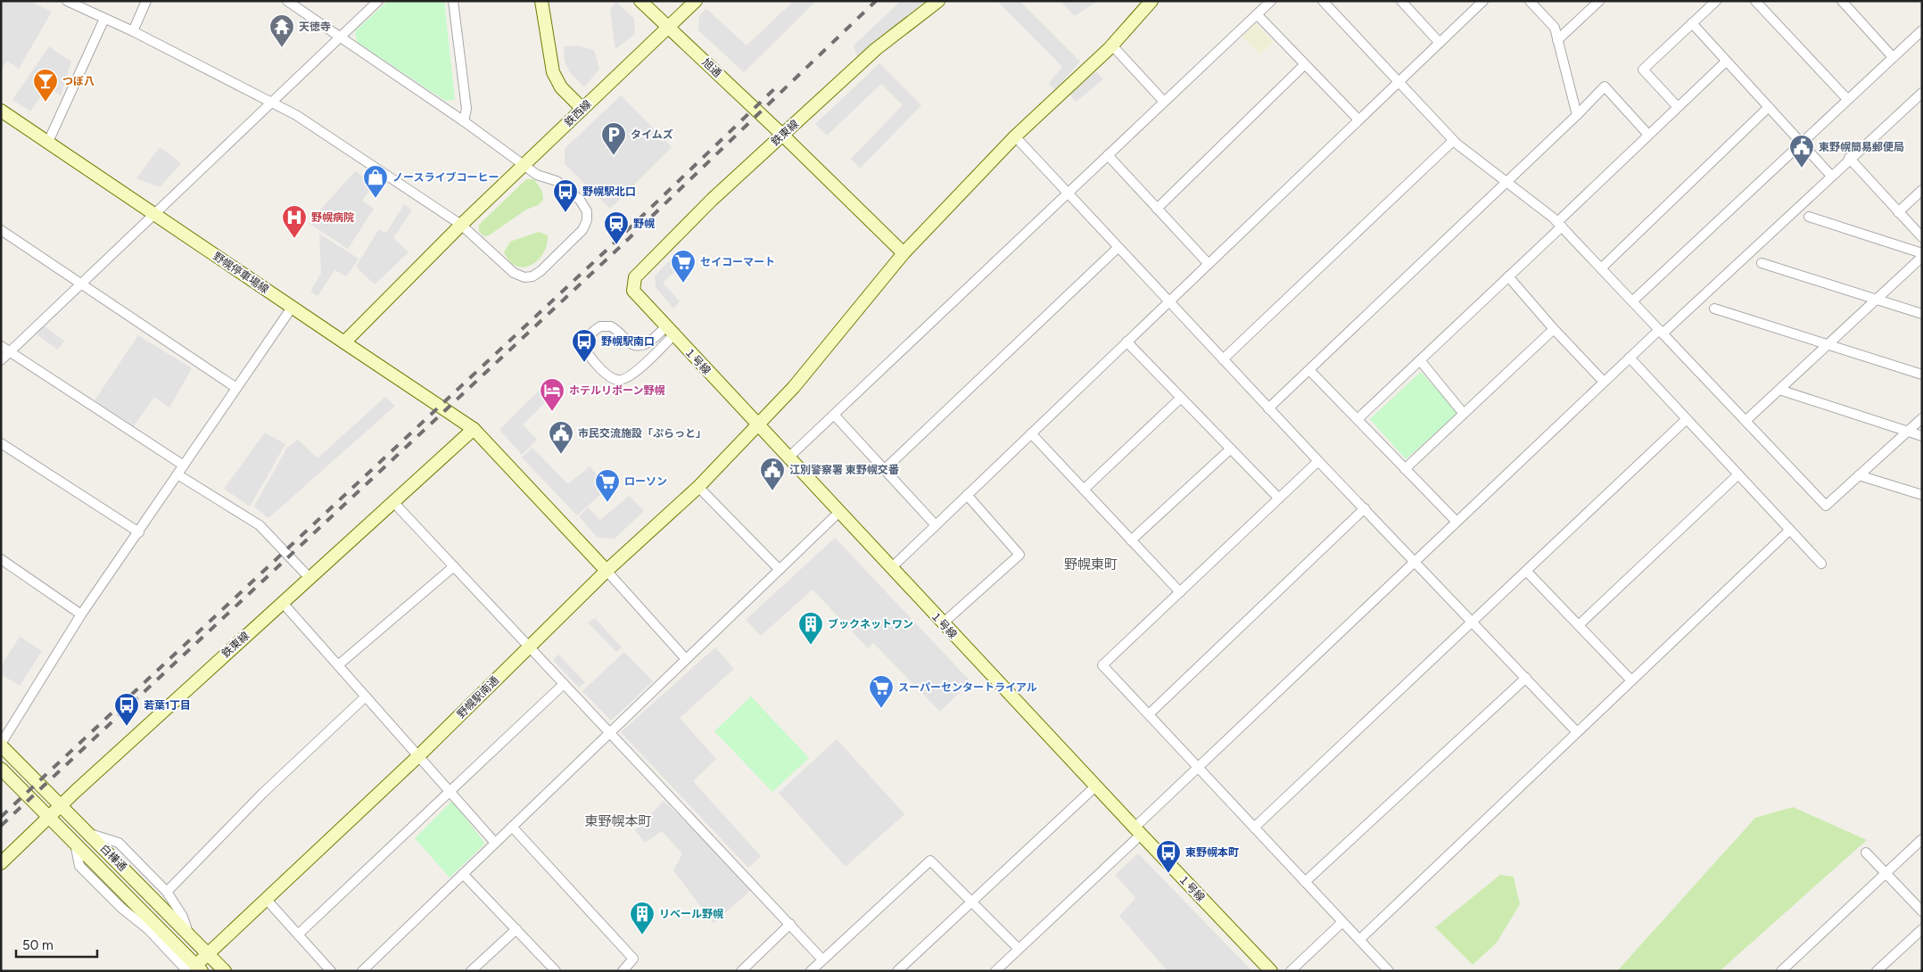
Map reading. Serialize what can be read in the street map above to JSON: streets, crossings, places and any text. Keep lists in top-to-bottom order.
{
  "streets": {
    "street": [
      "旭通",
      "鉄西線",
      "鉄東線",
      "野幌停車場線",
      "１号線",
      "野幌駅南通",
      "白樺通"
    ]
  },
  "crossings": [
    ["旭通", "鉄西線"],
    ["旭通", "鉄東線"],
    ["旭通", "野幌駅南通"],
    ["鉄東線", "野幌停車場線"],
    ["鉄東線", "１号線"],
    ["鉄東線", "白樺通"],
    ["野幌停車場線", "野幌駅南通"],
    ["１号線", "野幌駅南通"],
    ["野幌駅南通", "白樺通"]
  ],
  "districts": ["野幌東町", "東野幌本町"],
  "places": {
    "temple": ["天徳寺"],
    "bar": ["つぼ八"],
    "parking": ["タイムズ"],
    "public building": ["東野幌簡易郵便局", "市民交流施設「ぷらっと」", "江別警察署 東野幌交番"],
    "shop": ["ノースライブコーヒー"],
    "bus stop": [
      "野幌駅北口",
      "野幌駅南口",
      "若葉1丁目",
      "東野幌本町"
    ],
    "hospital": ["野幌病院"],
    "station": ["野幌"],
    "supermarket": ["セイコーマート", "ローソン", "スーパーセンタートライアル"],
    "hotel": ["ホテルリボーン野幌"],
    "building": ["ブックネットワン", "リベール野幌"]
  },
  "scale_bar": "50 m"
}
